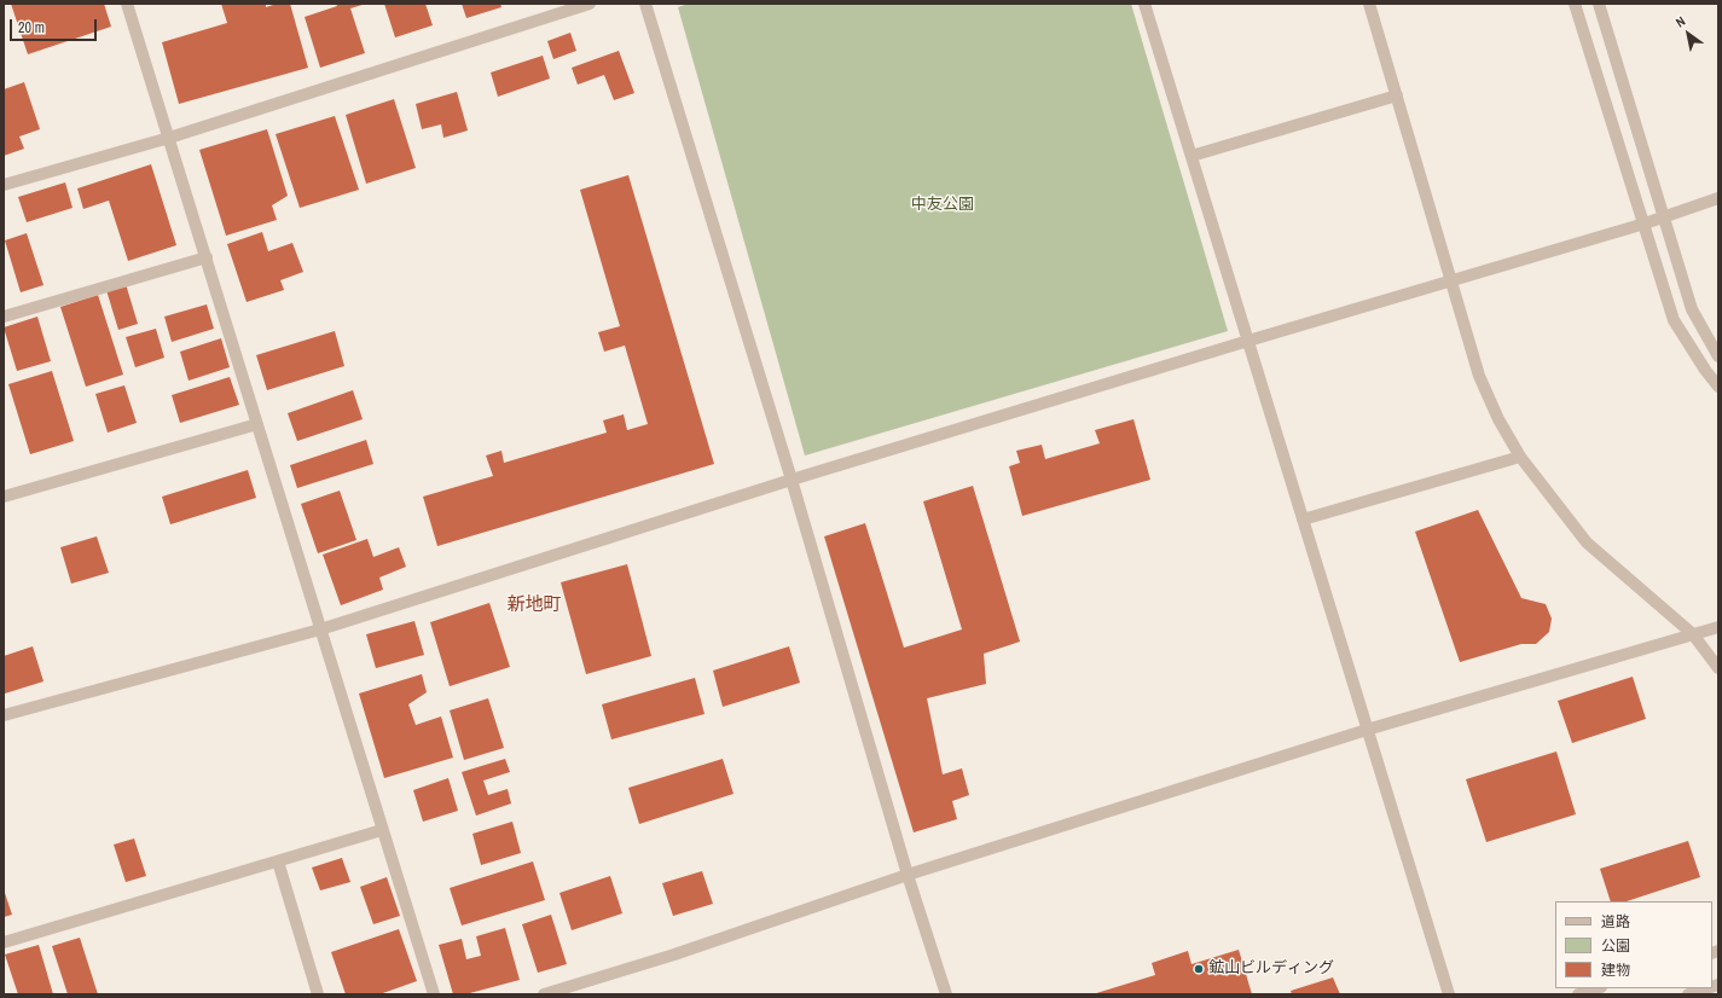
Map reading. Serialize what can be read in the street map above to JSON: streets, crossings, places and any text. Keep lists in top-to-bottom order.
{
  "districts": ["新地町"],
  "parks": ["中友公園"],
  "places": ["鉱山ビルディング"],
  "legend": ["道路", "公園", "建物"],
  "scale_bar": "20 m",
  "north": "top left"
}
